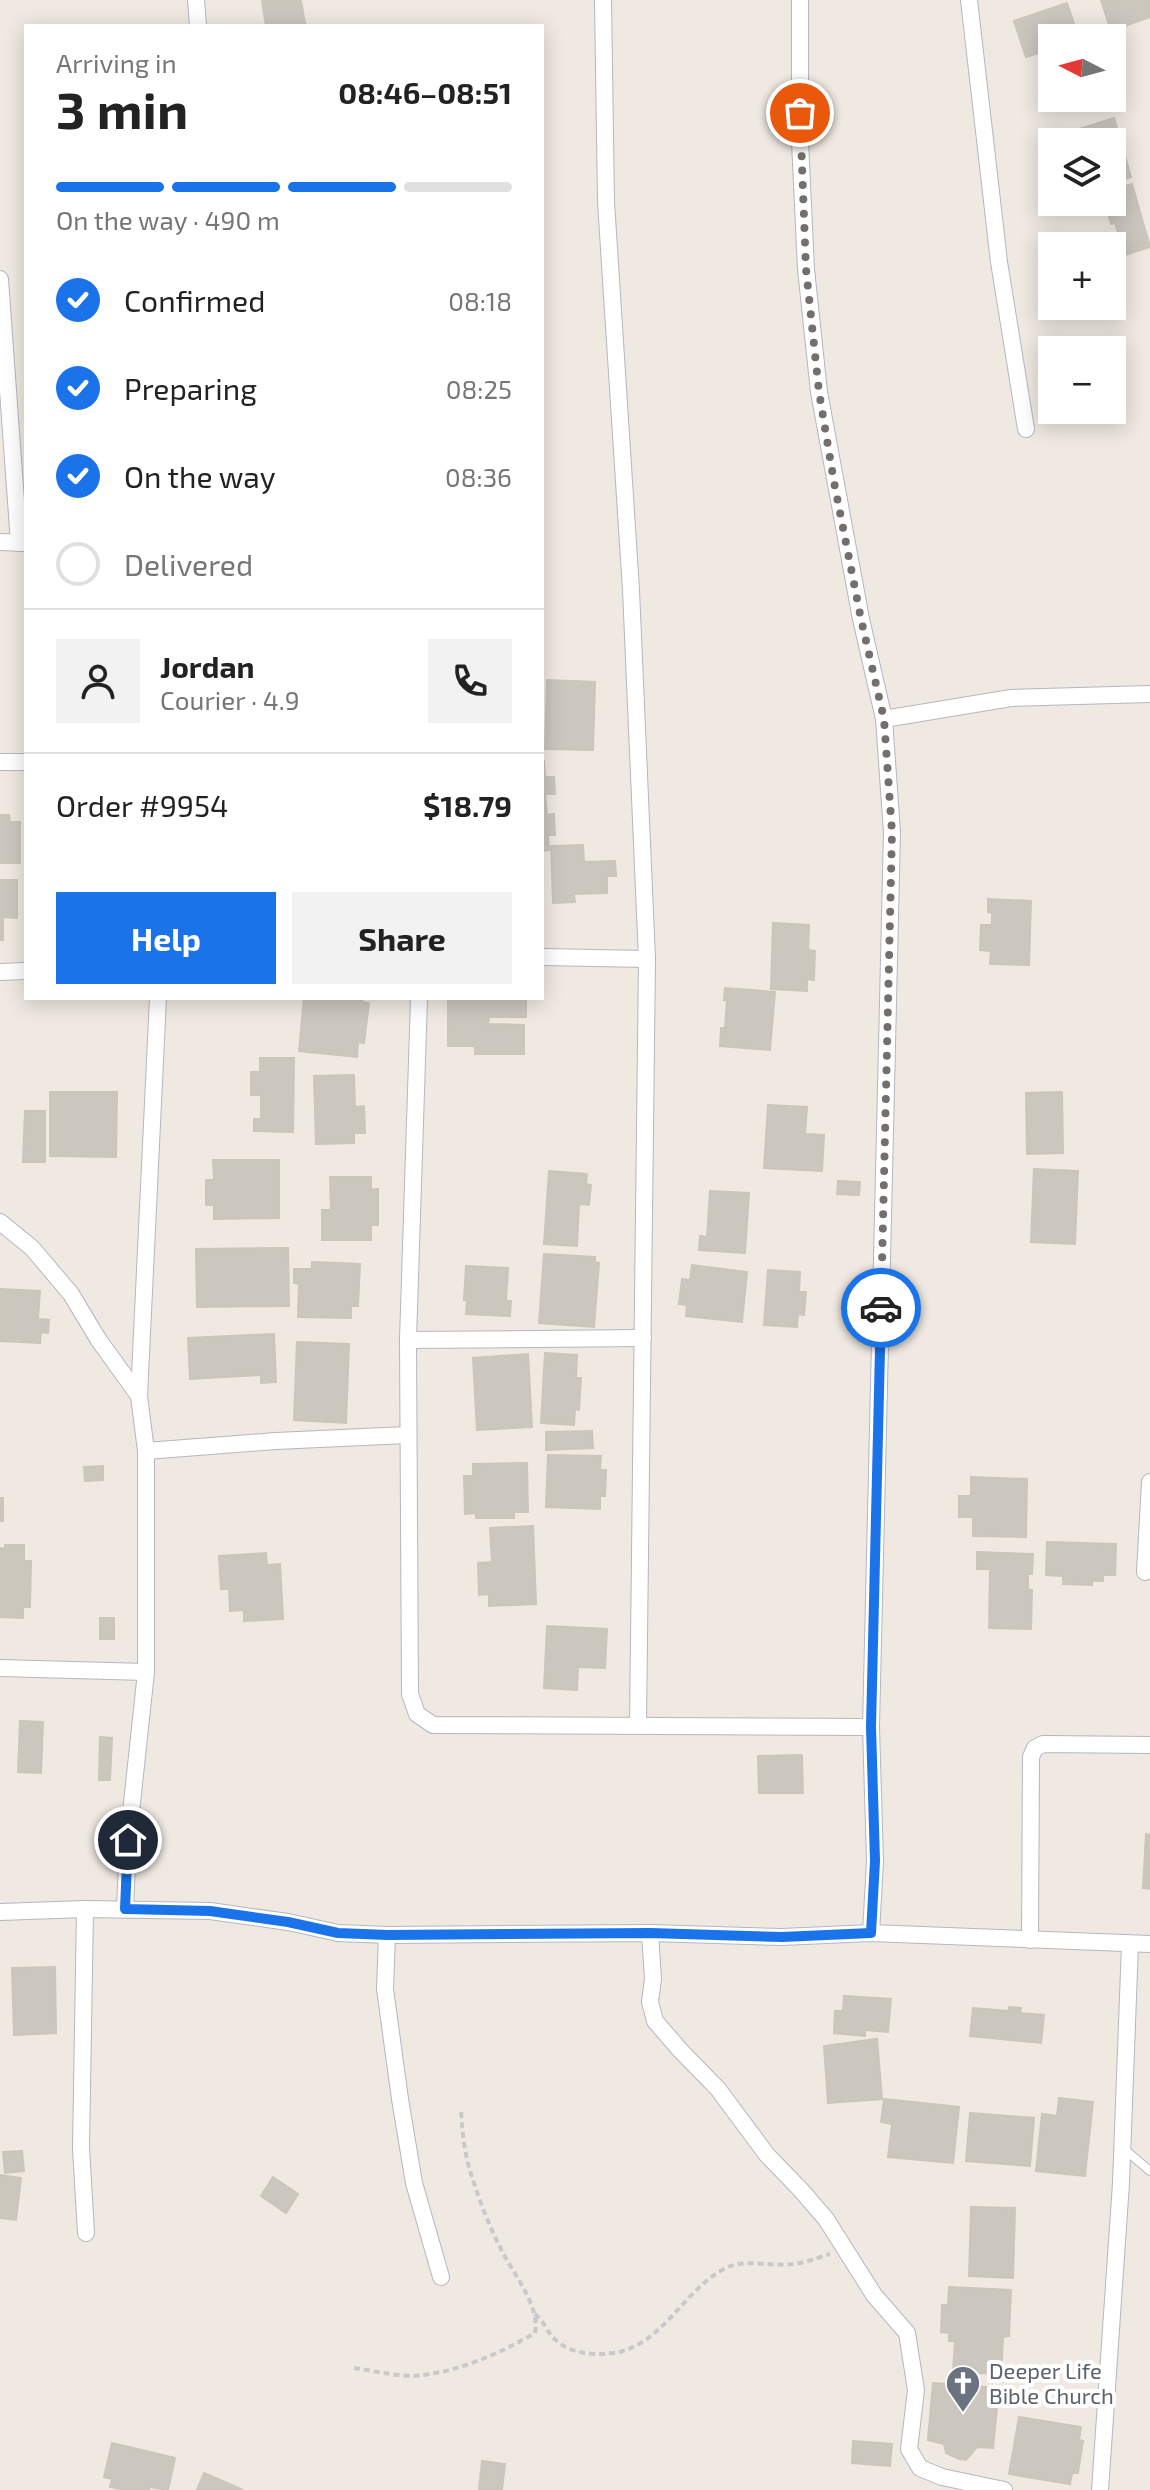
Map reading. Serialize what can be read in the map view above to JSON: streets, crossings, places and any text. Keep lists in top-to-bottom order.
{
  "places": {
    "church": ["Deeper Life Bible Church"]
  },
  "north": "left",
  "page": {
    "map_buttons": ["+", "−"],
    "heading": ["3 min", "Arriving in", "08:46–08:51"],
    "panel": [
      "Jordan",
      "Courier · 4.9",
      "Order #9954",
      "$18.79"
    ],
    "bar": "On the way · 490 m",
    "list": [
      ["Confirmed", "08:18"],
      ["Preparing", "08:25"],
      ["On the way", "08:36"],
      "Delivered"
    ],
    "buttons": ["Help", "Share"]
  }
}
